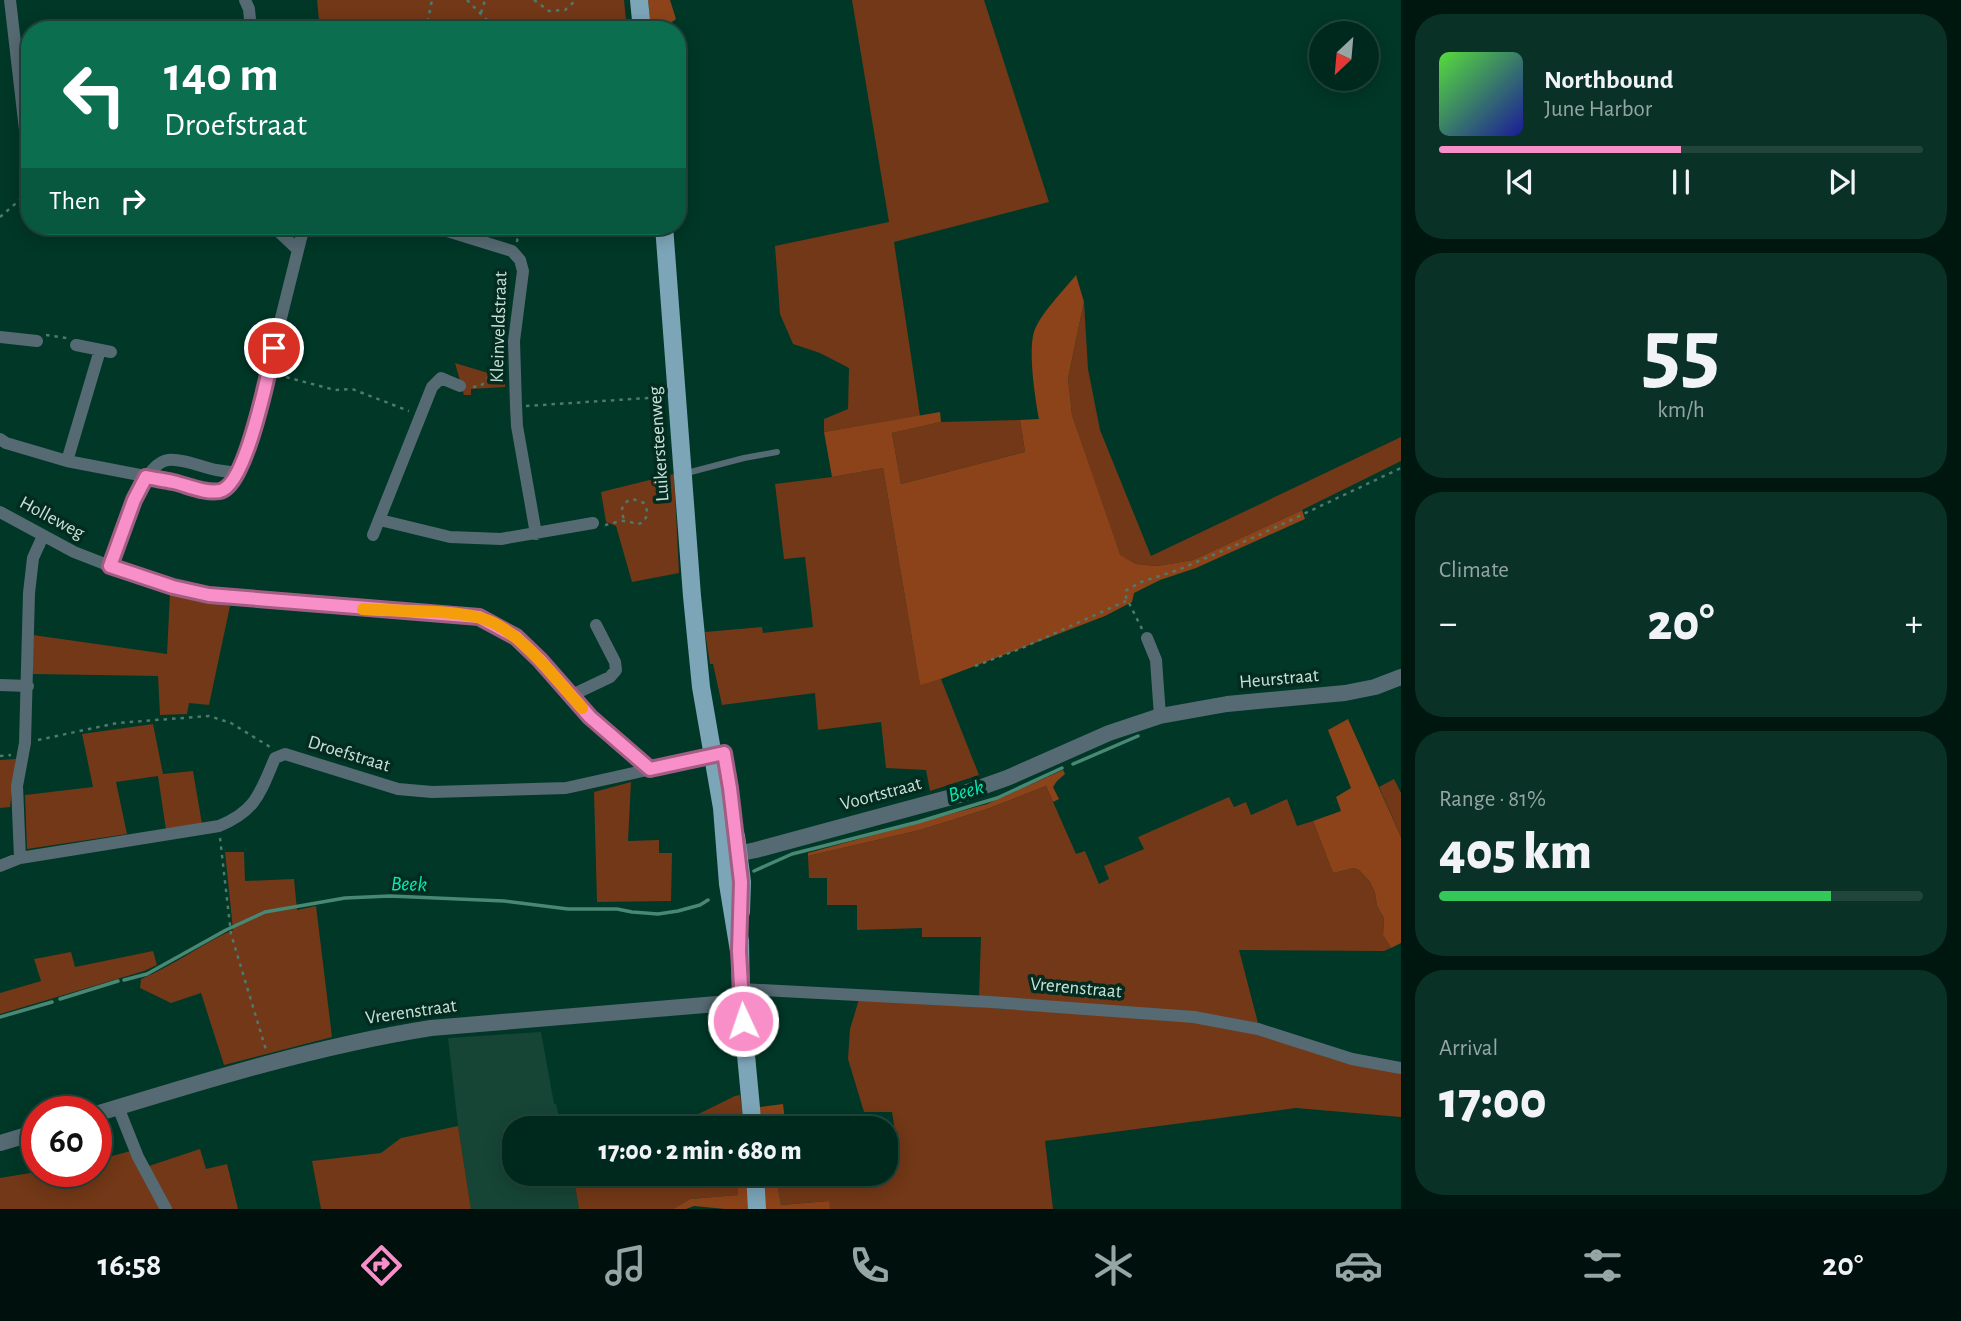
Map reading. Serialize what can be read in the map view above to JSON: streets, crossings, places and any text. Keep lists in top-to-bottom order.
{
  "streets": {
    "main road": ["Luikersteenweg"],
    "street": [
      "Kleinveldstraat",
      "Holleweg",
      "Heurstraat",
      "Droefstraat",
      "Voortstraat",
      "Vrerenstraat"
    ]
  },
  "crossings": [
    ["Luikersteenweg", "Droefstraat"],
    ["Luikersteenweg", "Voortstraat"],
    ["Luikersteenweg", "Vrerenstraat"],
    ["Holleweg", "Droefstraat"],
    ["Heurstraat", "Voortstraat"]
  ],
  "water": ["Beek"],
  "north": "bottom left",
  "page": {
    "turn": ["140 m", "Droefstraat"],
    "song": ["Northbound", "June Harbor"],
    "then": "Then",
    "tile": [
      ["55", "km/h"],
      "Climate",
      ["Range · 81%", "405 km"],
      ["Arrival", "17:00"]
    ],
    "heat": ["−", "20°", "+"],
    "limit": "60",
    "trip": "17:00 · 2 min · 680 m",
    "tabs": ["16:58", "20°"]
  }
}
